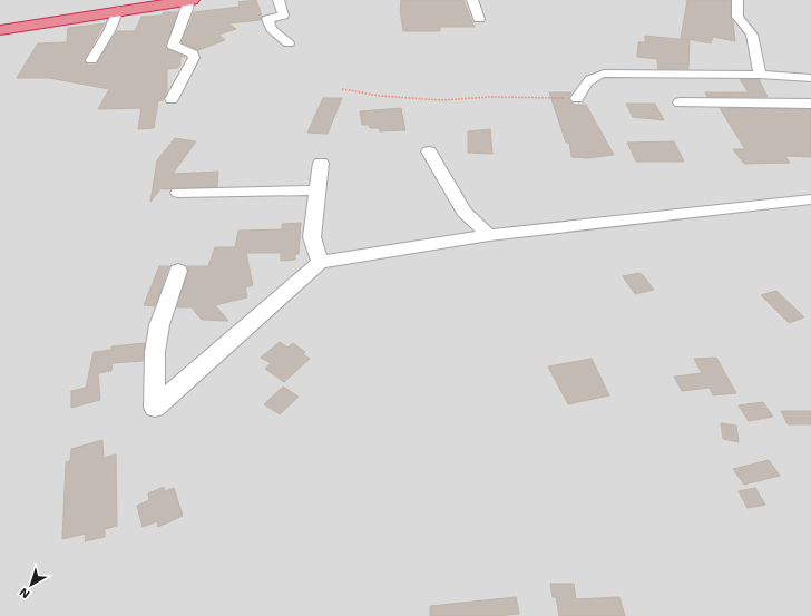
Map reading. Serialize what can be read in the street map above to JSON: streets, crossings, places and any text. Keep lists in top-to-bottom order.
{
  "north": "bottom left"
}
